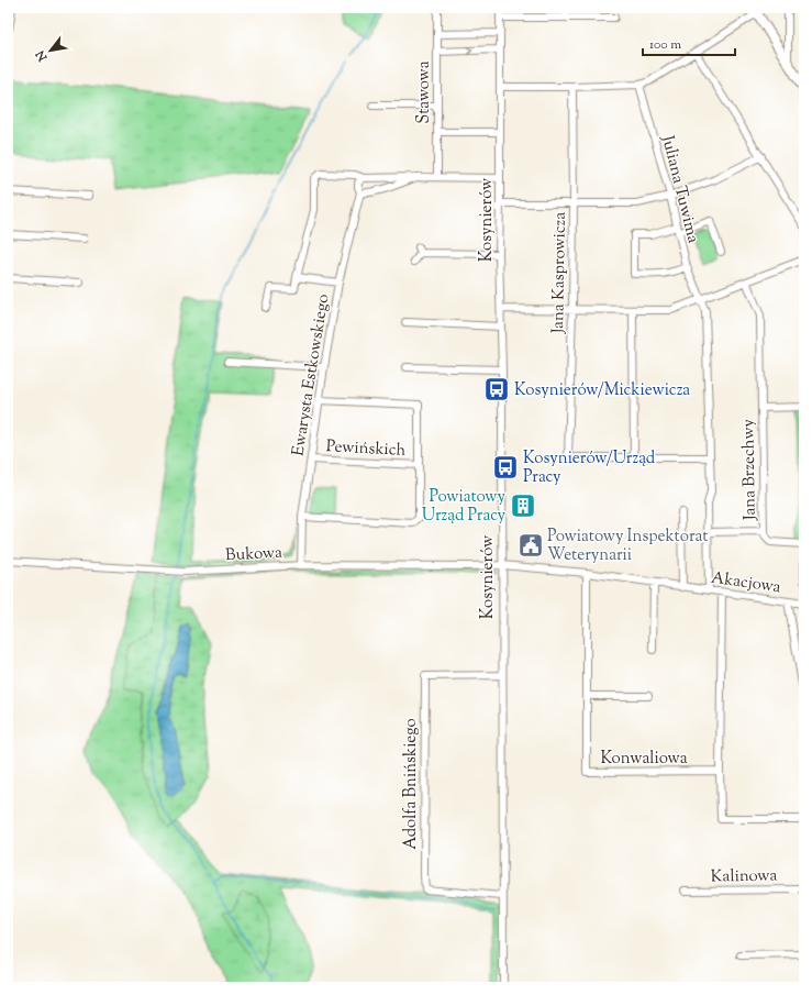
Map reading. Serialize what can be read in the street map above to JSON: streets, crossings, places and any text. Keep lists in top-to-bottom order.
{
  "streets": {
    "street": [
      "Stawowa",
      "Juliana Tuwima",
      "Kosynierów",
      "Jana Kasprowicza",
      "Ewarysta Estkowskiego",
      "Pewińskich",
      "Jana Brzechwy",
      "Bukowa",
      "Akacjowa",
      "Konwaliowa",
      "Adolfa Bnińskiego",
      "Kalinowa"
    ]
  },
  "crossings": [
    ["Juliana Tuwima", "Akacjowa"],
    ["Kosynierów", "Bukowa"],
    ["Kosynierów", "Akacjowa"],
    ["Kosynierów", "Adolfa Bnińskiego"],
    ["Ewarysta Estkowskiego", "Pewińskich"],
    ["Ewarysta Estkowskiego", "Bukowa"],
    ["Bukowa", "Akacjowa"],
    ["Akacjowa", "Konwaliowa"]
  ],
  "places": {
    "bus stop": ["Kosynierów/Mickiewicza", "Kosynierów/Urząd Pracy"],
    "building": ["Powiatowy Urząd Pracy"],
    "public building": ["Powiatowy Inspektorat Weterynarii"]
  },
  "scale_bar": "100 m",
  "north": "bottom left"
}
